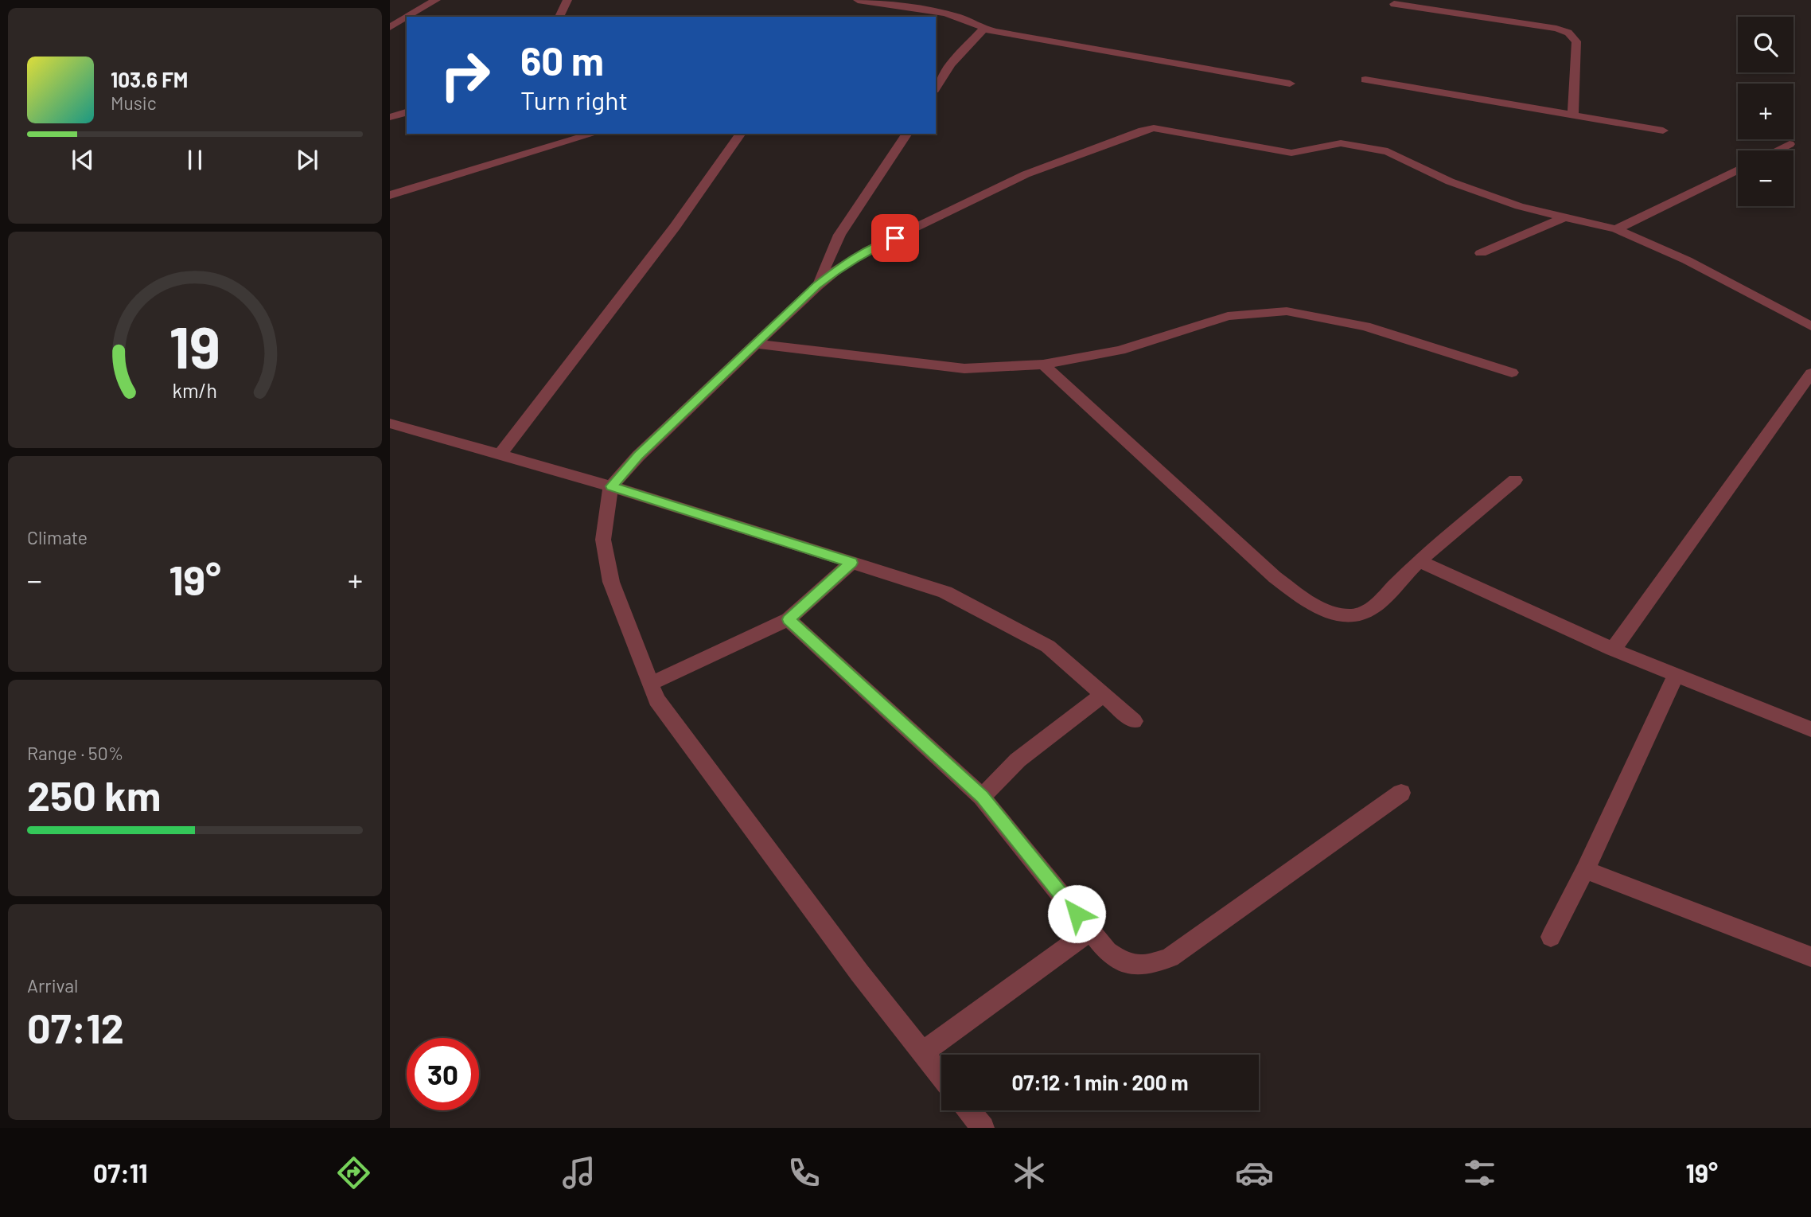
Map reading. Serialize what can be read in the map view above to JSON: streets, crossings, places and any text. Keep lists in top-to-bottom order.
{
  "page": {
    "map_buttons": ["+", "−"],
    "turn": ["60 m", "Turn right"],
    "song": ["103.6 FM", "Music"],
    "tile": [
      "Climate",
      ["Range · 50%", "250 km"],
      ["Arrival", "07:12"]
    ],
    "heat": ["−", "19°", "+"],
    "limit": "30",
    "trip": "07:12 · 1 min · 200 m",
    "tabs": ["07:11", "19°"],
    "gauge": ["19", "km/h"]
  }
}
